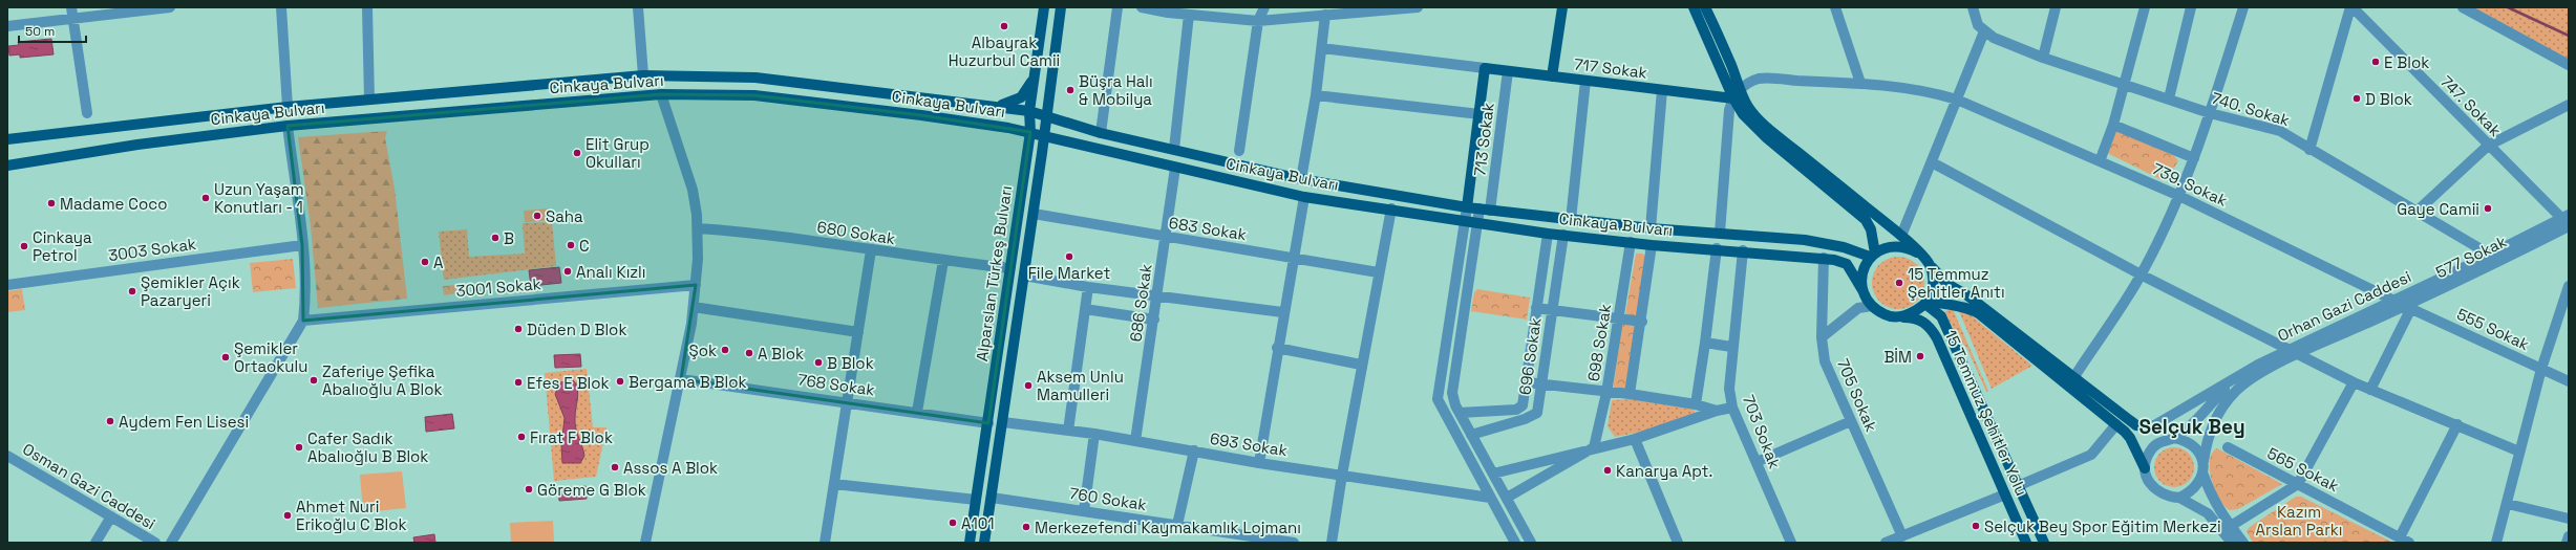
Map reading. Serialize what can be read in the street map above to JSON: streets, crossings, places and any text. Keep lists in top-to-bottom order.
{
  "streets": {
    "main road": [
      "717 Sokak",
      "Cinkaya Bulvarı",
      "713 Sokak",
      "Alparslan Türkeş Bulvarı",
      "15 Temmuz Şehitler Yolu"
    ],
    "street": [
      "747. Sokak",
      "740. Sokak",
      "739. Sokak",
      "683 Sokak",
      "680 Sokak",
      "3003 Sokak",
      "577 Sokak",
      "3001 Sokak",
      "686 Sokak",
      "Orhan Gazi Caddesi",
      "555 Sokak",
      "698 Sokak",
      "696 Sokak",
      "768 Sokak",
      "705 Sokak",
      "703 Sokak",
      "693 Sokak",
      "565 Sokak",
      "Osman Gazi Caddesi",
      "760 Sokak"
    ]
  },
  "crossings": [
    ["717 Sokak", "713 Sokak"],
    ["Cinkaya Bulvarı", "713 Sokak"],
    ["Cinkaya Bulvarı", "Alparslan Türkeş Bulvarı"],
    ["Cinkaya Bulvarı", "686 Sokak"],
    ["Cinkaya Bulvarı", "698 Sokak"],
    ["Cinkaya Bulvarı", "696 Sokak"],
    ["Cinkaya Bulvarı", "705 Sokak"],
    ["Cinkaya Bulvarı", "15 Temmuz Şehitler Yolu"],
    ["Cinkaya Bulvarı", "703 Sokak"],
    ["747. Sokak", "577 Sokak"],
    ["747. Sokak", "Orhan Gazi Caddesi"],
    ["740. Sokak", "Orhan Gazi Caddesi"],
    ["739. Sokak", "577 Sokak"],
    ["739. Sokak", "Orhan Gazi Caddesi"],
    ["739. Sokak", "555 Sokak"],
    ["683 Sokak", "Alparslan Türkeş Bulvarı"],
    ["683 Sokak", "686 Sokak"],
    ["680 Sokak", "Alparslan Türkeş Bulvarı"],
    ["577 Sokak", "Orhan Gazi Caddesi"],
    ["577 Sokak", "555 Sokak"],
    ["Alparslan Türkeş Bulvarı", "768 Sokak"],
    ["Alparslan Türkeş Bulvarı", "693 Sokak"],
    ["Alparslan Türkeş Bulvarı", "760 Sokak"],
    ["686 Sokak", "693 Sokak"]
  ],
  "districts": ["Selçuk Bey"],
  "parks": ["Kazım Arslan Parkı"],
  "places": [
    "Albayrak Huzurbul Camii",
    "E Blok",
    "Büşra Halı & Mobilya",
    "D Blok",
    "Elit Grup Okulları",
    "Uzun Yaşam Konutları - 1",
    "Madame Coco",
    "Gaye Camii",
    "Saha",
    "B",
    "C",
    "Cinkaya Petrol",
    "File Market",
    "A",
    "Analı Kızlı",
    "15 Temmuz Şehitler Anıtı",
    "Şemikler Açık Pazaryeri",
    "Düden D Blok",
    "Şok",
    "A Blok",
    "BİM",
    "Şemikler Ortaokulu",
    "B Blok",
    "Zaferiye Şefika Abalıoğlu A Blok",
    "Bergama B Blok",
    "Efes E Blok",
    "Aksem Unlu Mamulleri",
    "Aydem Fen Lisesi",
    "Fırat F Blok",
    "Cafer Sadık Abalıoğlu B Blok",
    "Assos A Blok",
    "Kanarya Apt.",
    "Göreme G Blok",
    "Ahmet Nuri Erikoğlu C Blok",
    "A101",
    "Selçuk Bey Spor Eğitim Merkezi",
    "Merkezefendi Kaymakamlık Lojmanı"
  ],
  "scale_bar": "50 m"
}
